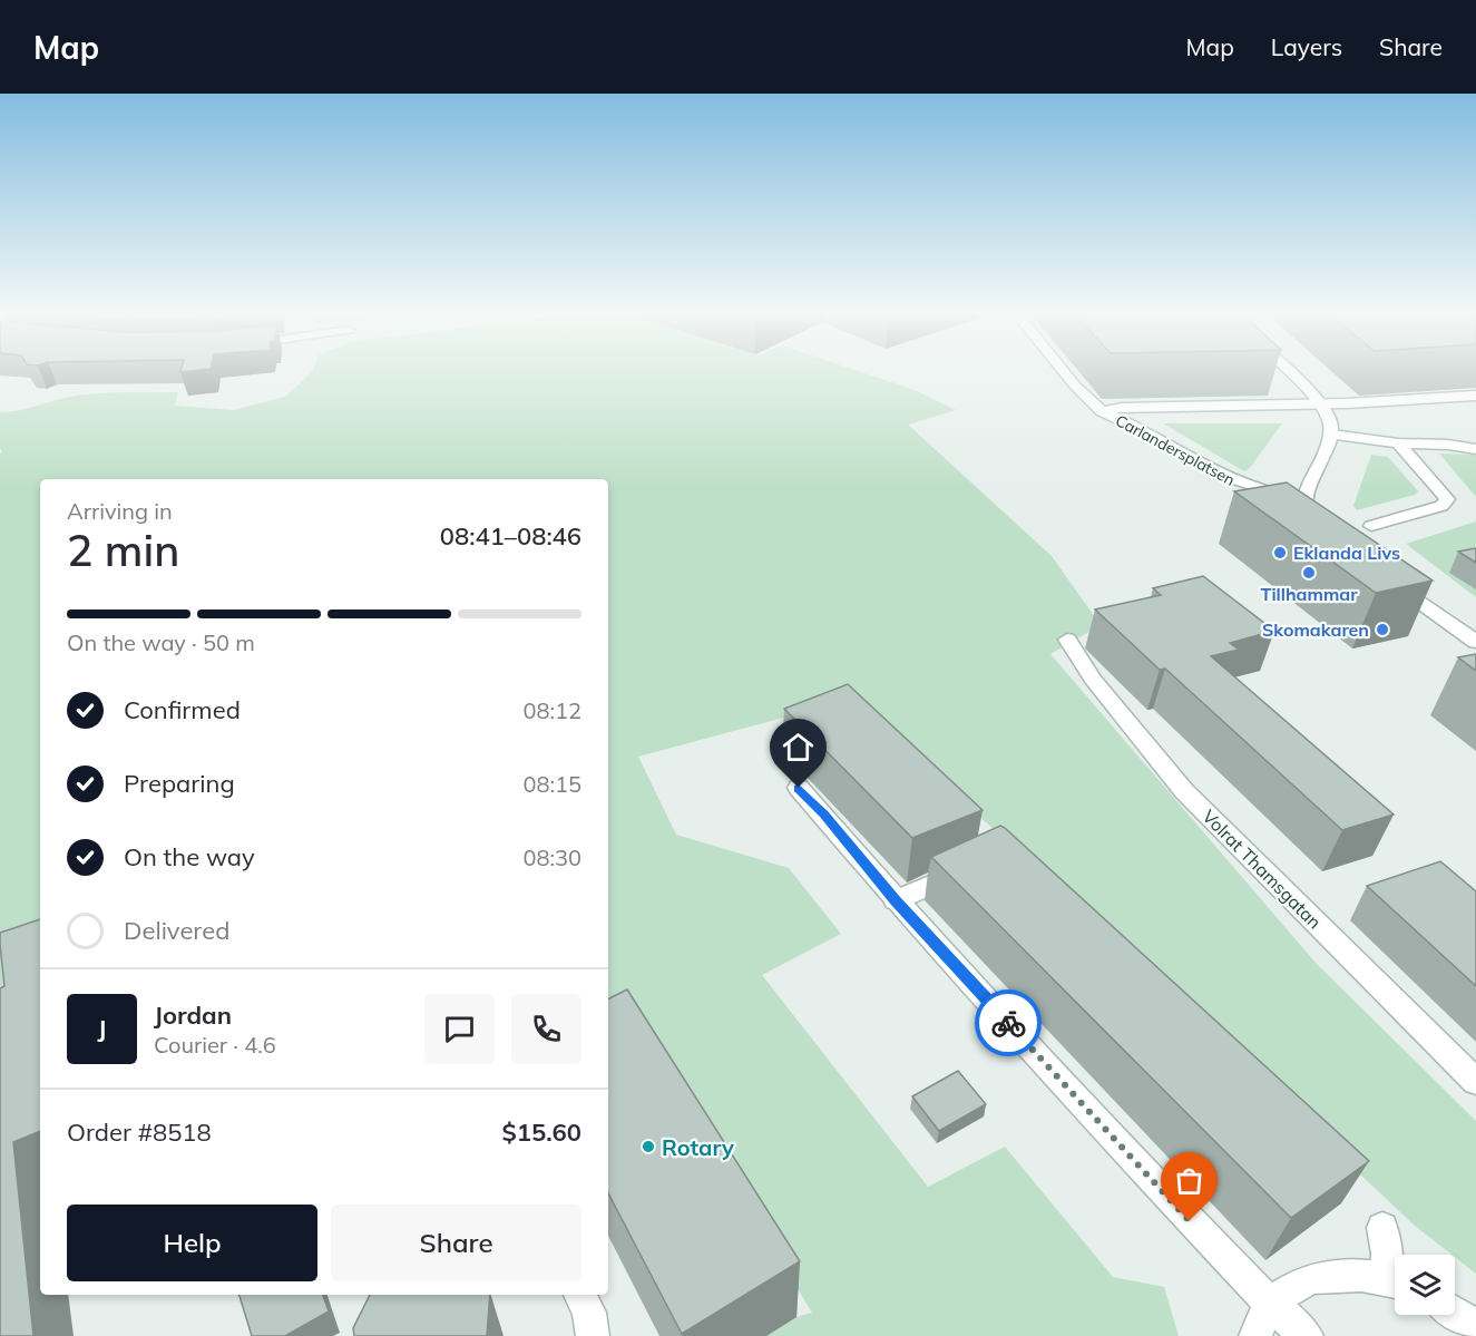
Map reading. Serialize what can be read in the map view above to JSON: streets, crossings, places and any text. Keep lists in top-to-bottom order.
{
  "streets": {
    "street": ["Carlandersplatsen", "Volrat Thamsgatan"]
  },
  "places": [
    "Eklanda Livs",
    "Tillhammar",
    "Skomakaren",
    "Rotary"
  ],
  "page": {
    "header": "Map",
    "nav": ["Map", "Layers", "Share"],
    "heading": ["2 min", "Arriving in", "08:41–08:46"],
    "panel": [
      "Jordan",
      "Courier · 4.6",
      "Order #8518",
      "$15.60"
    ],
    "bar": "On the way · 50 m",
    "list": [
      ["Confirmed", "08:12"],
      ["Preparing", "08:15"],
      ["On the way", "08:30"],
      "Delivered"
    ],
    "round": "J",
    "buttons": ["Help", "Share"]
  }
}
